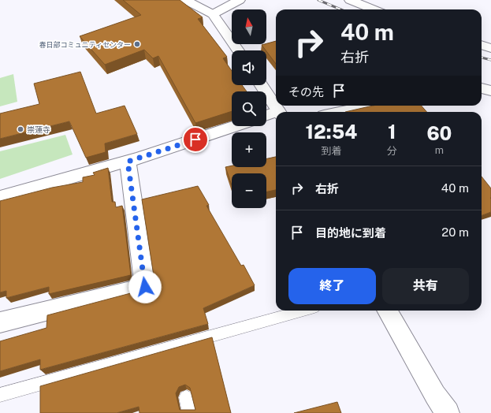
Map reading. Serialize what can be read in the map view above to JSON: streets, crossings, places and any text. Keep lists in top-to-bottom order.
{
  "places": ["春日部コミュニティセンター", "崇蓮寺"],
  "north": "top",
  "page": {
    "map_buttons": ["+", "−"],
    "turn": ["40 m", "右折"],
    "then": "その先",
    "eta": [
      "12:54",
      "到着",
      "1",
      "分",
      "60",
      "m"
    ],
    "list": [
      {
        "name": "右折",
        "value": "40 m"
      },
      {
        "name": "目的地に到着",
        "value": "20 m"
      }
    ],
    "buttons": ["終了", "共有"]
  }
}
